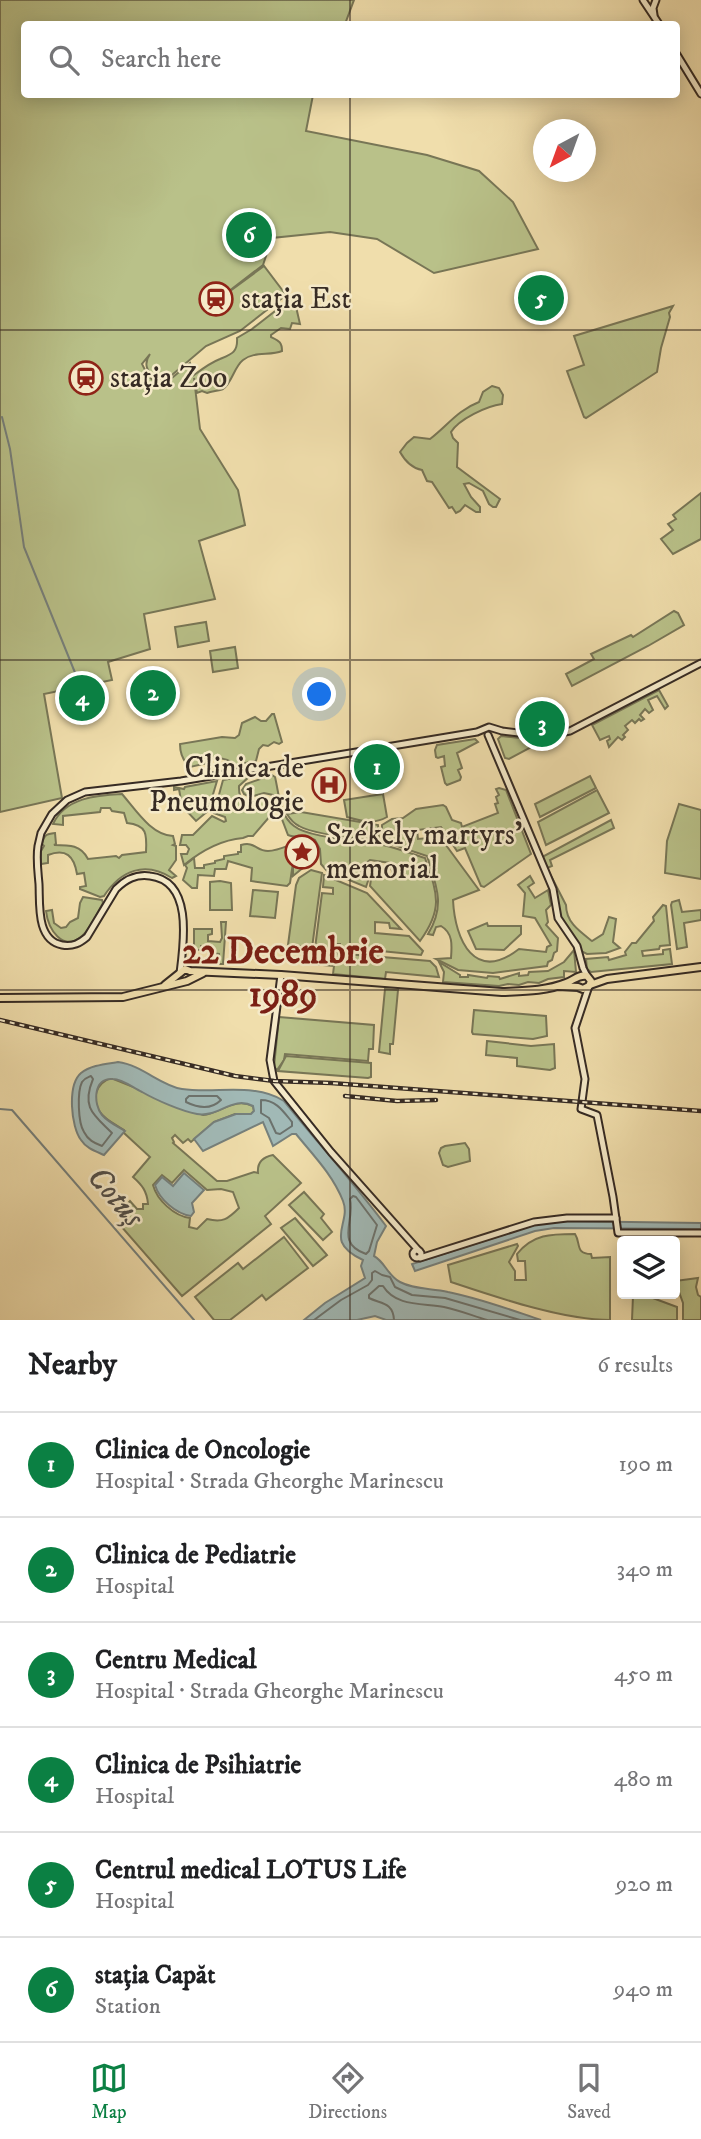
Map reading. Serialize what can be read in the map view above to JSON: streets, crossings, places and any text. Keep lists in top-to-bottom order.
{
  "districts": ["22 Decembrie 1989"],
  "water": ["Cotuș"],
  "places": {
    "station": ["stația Est", "stația Zoo"],
    "hospital": ["Clinica de Pneumologie"],
    "place": ["Székely martyrs' memorial"]
  },
  "north": "bottom left",
  "page": {
    "search": "Search here",
    "pins": [
      "6",
      "5",
      "2",
      "4",
      "3",
      "1"
    ],
    "heading": ["Nearby", "6 results"],
    "list": [
      {
        "mark": "1",
        "name": "Clinica de Oncologie",
        "note": "Hospital · Strada Gheorghe Marinescu",
        "value": "190 m"
      },
      {
        "mark": "2",
        "name": "Clinica de Pediatrie",
        "note": "Hospital",
        "value": "340 m"
      },
      {
        "mark": "3",
        "name": "Centru Medical",
        "note": "Hospital · Strada Gheorghe Marinescu",
        "value": "450 m"
      },
      {
        "mark": "4",
        "name": "Clinica de Psihiatrie",
        "note": "Hospital",
        "value": "480 m"
      },
      {
        "mark": "5",
        "name": "Centrul medical LOTUS Life",
        "note": "Hospital",
        "value": "920 m"
      },
      {
        "mark": "6",
        "name": "stația Capăt",
        "note": "Station",
        "value": "940 m"
      }
    ],
    "nav": ["Map", "Directions", "Saved"]
  }
}
